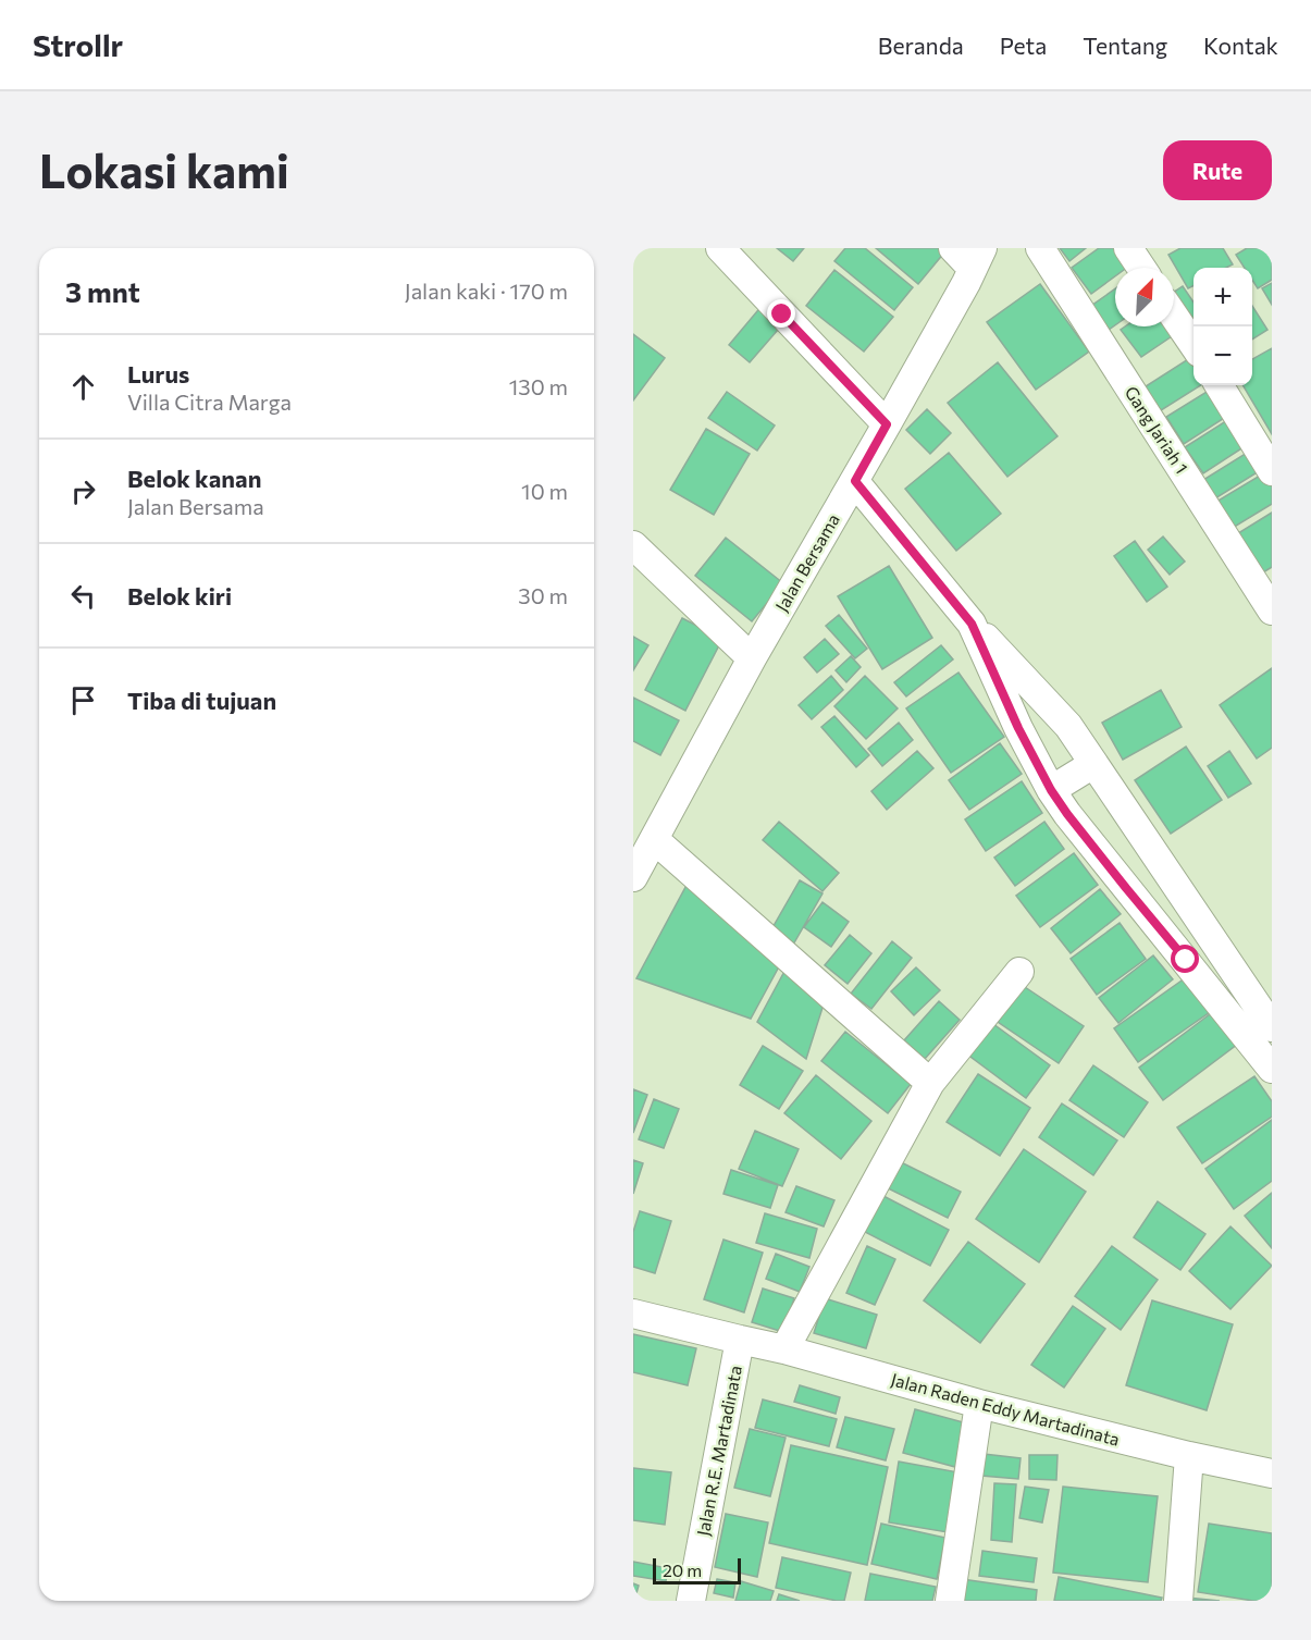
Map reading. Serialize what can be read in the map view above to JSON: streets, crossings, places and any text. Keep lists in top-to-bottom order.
{
  "streets": {
    "street": [
      "Gang Jariah 1",
      "Jalan Bersama",
      "Jalan Raden Eddy Martadinata",
      "Jalan R.E. Martadinata"
    ]
  },
  "crossings": [
    ["Jalan Raden Eddy Martadinata", "Jalan R.E. Martadinata"]
  ],
  "scale_bar": "20 m",
  "north": "top right",
  "page": {
    "header": "Strollr",
    "nav": [
      "Beranda",
      "Peta",
      "Tentang",
      "Kontak"
    ],
    "buttons": "Rute",
    "title": "Lokasi kami",
    "heading": ["3 mnt", "Jalan kaki · 170 m"],
    "map_buttons": ["+", "−"],
    "list": [
      ["Lurus", "Villa Citra Marga", "130 m"],
      ["Belok kanan", "Jalan Bersama", "10 m"],
      ["Belok kiri", "30 m"],
      "Tiba di tujuan"
    ],
    "scale": "20 m"
  }
}
